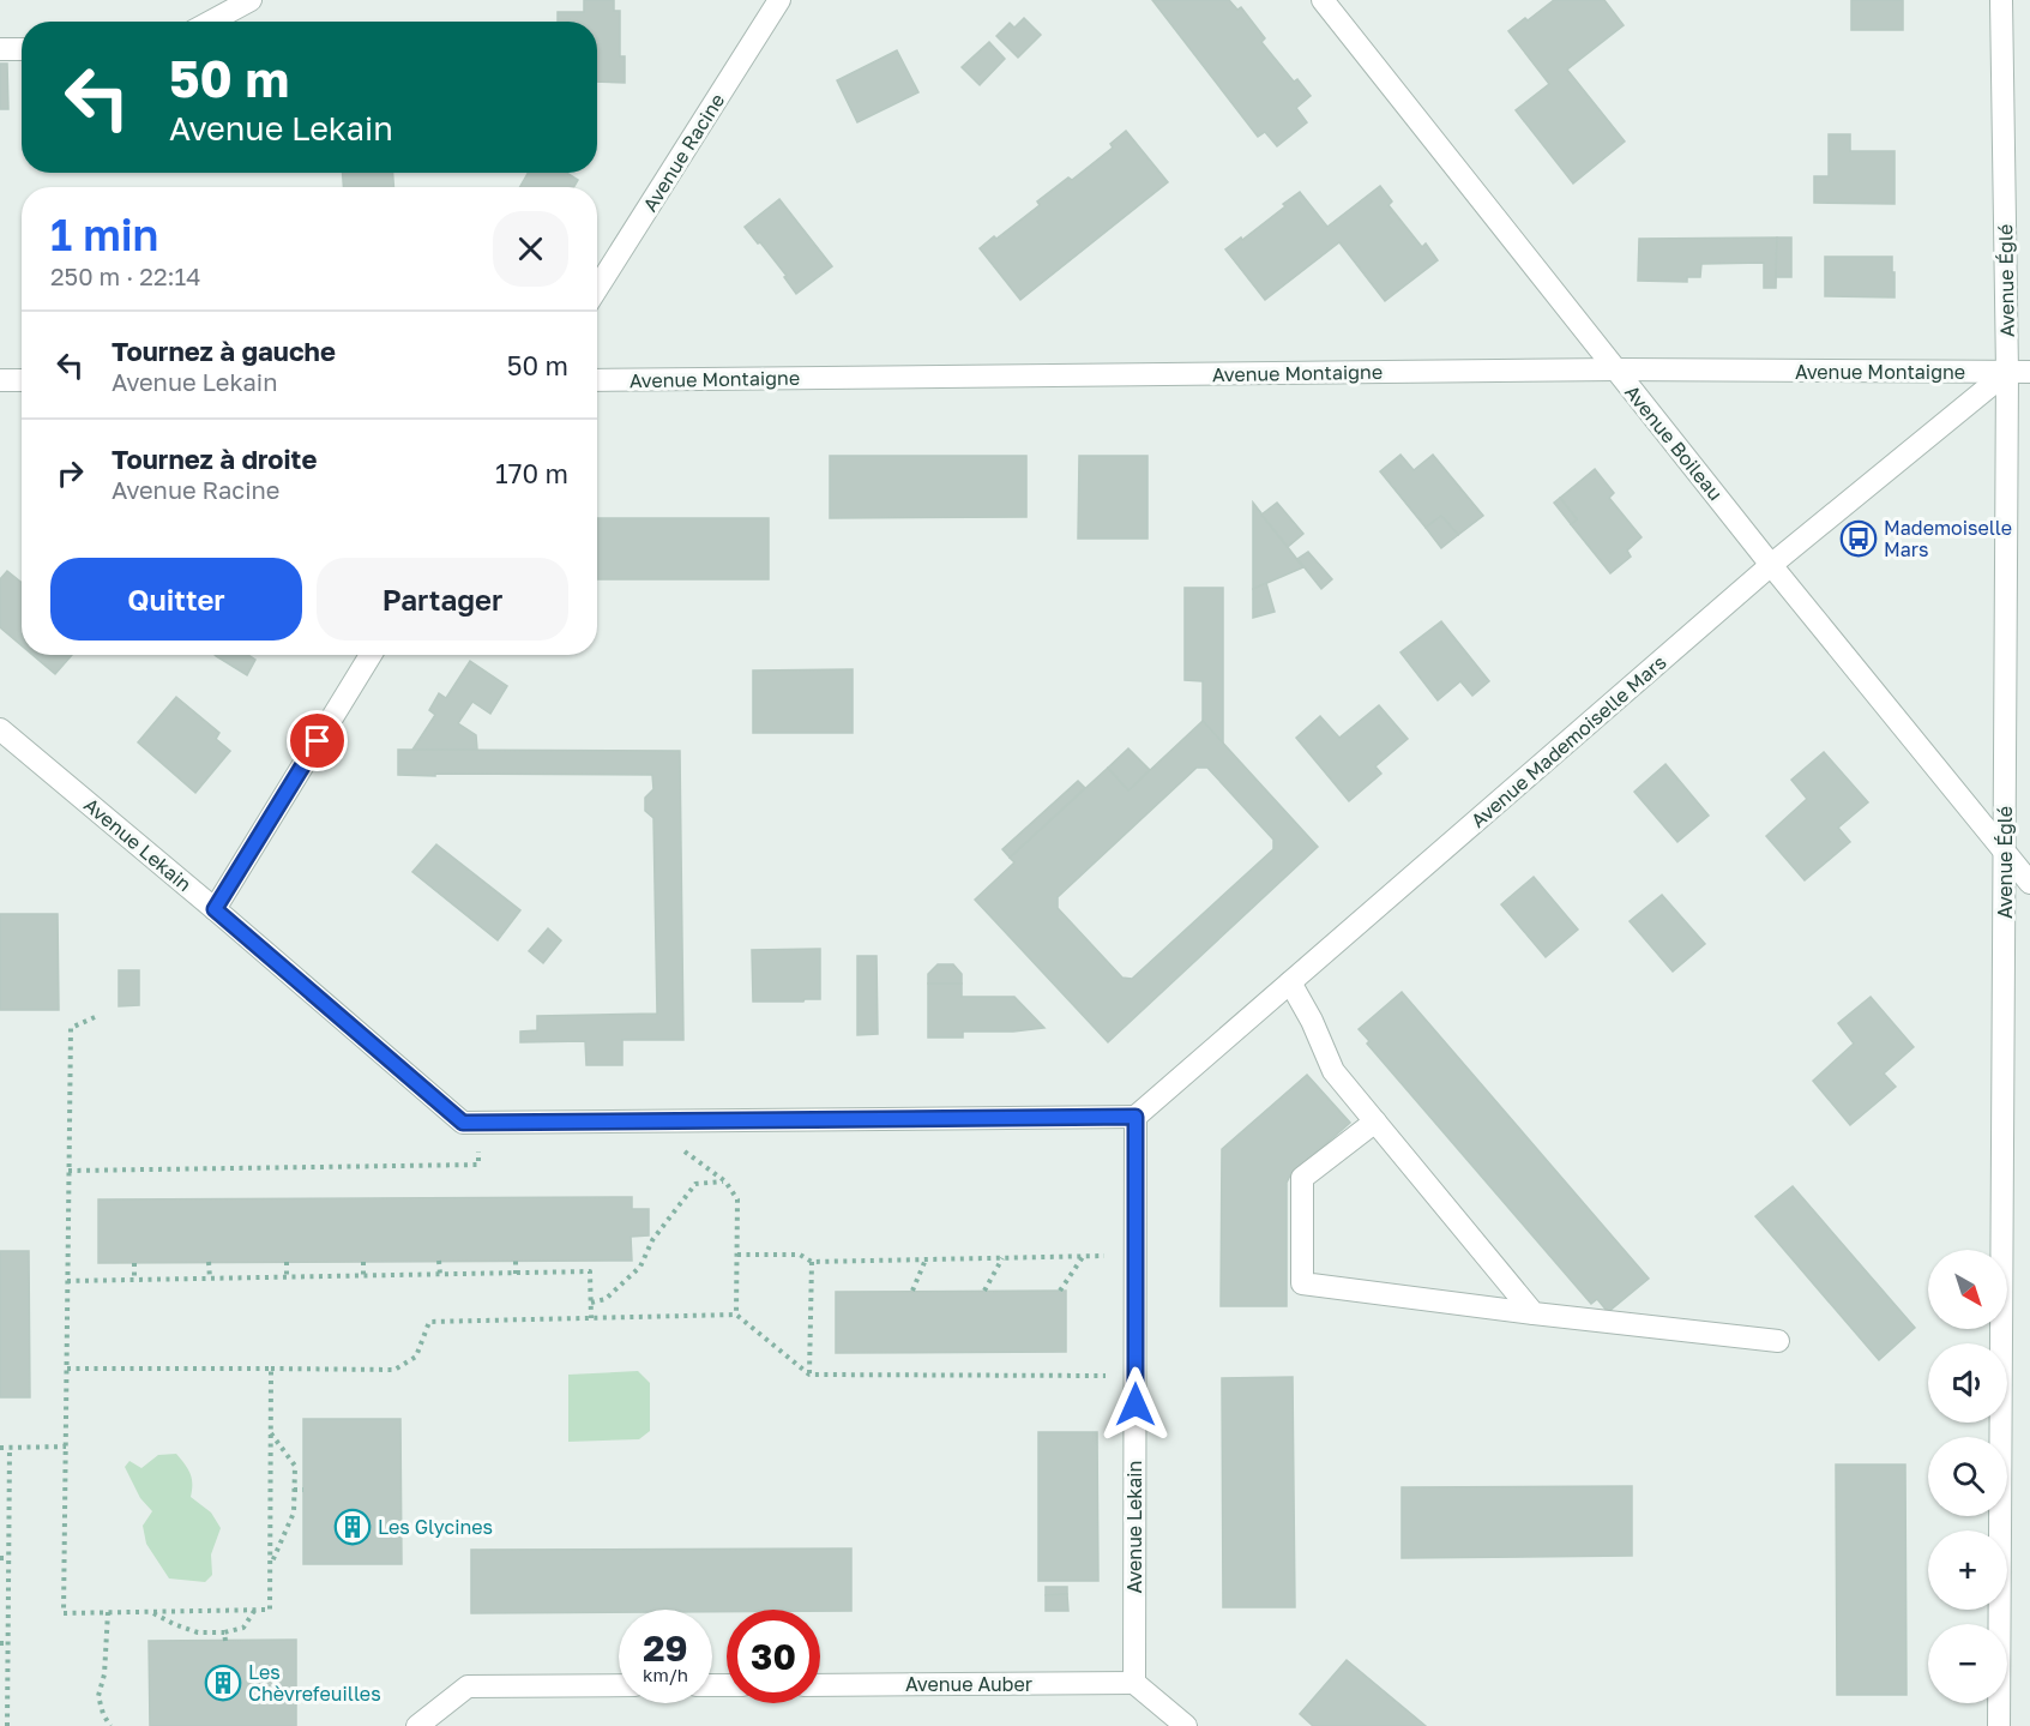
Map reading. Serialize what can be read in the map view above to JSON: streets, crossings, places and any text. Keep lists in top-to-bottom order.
{
  "streets": {
    "street": [
      "Avenue Racine",
      "Avenue Églé",
      "Avenue Montaigne",
      "Avenue Boileau",
      "Avenue Mademoiselle Mars",
      "Avenue Lekain",
      "Avenue Auber"
    ]
  },
  "crossings": [
    ["Avenue Églé", "Avenue Montaigne"],
    ["Avenue Églé", "Avenue Boileau"],
    ["Avenue Églé", "Avenue Mademoiselle Mars"],
    ["Avenue Montaigne", "Avenue Boileau"],
    ["Avenue Montaigne", "Avenue Mademoiselle Mars"],
    ["Avenue Boileau", "Avenue Mademoiselle Mars"],
    ["Avenue Mademoiselle Mars", "Avenue Lekain"],
    ["Avenue Lekain", "Avenue Auber"]
  ],
  "places": {
    "bus stop": ["Mademoiselle Mars"],
    "building": ["Les Glycines", "Les Chèvrefeuilles"]
  },
  "north": "bottom right",
  "page": {
    "turn": ["50 m", "Avenue Lekain"],
    "heading": ["1 min", "250 m · 22:14"],
    "list": [
      {
        "name": "Tournez à gauche",
        "note": "Avenue Lekain",
        "value": "50 m"
      },
      {
        "name": "Tournez à droite",
        "note": "Avenue Racine",
        "value": "170 m"
      }
    ],
    "buttons": ["Quitter", "Partager"],
    "map_buttons": ["+", "−"],
    "speed": "29 km/h",
    "limit": "30"
  }
}
